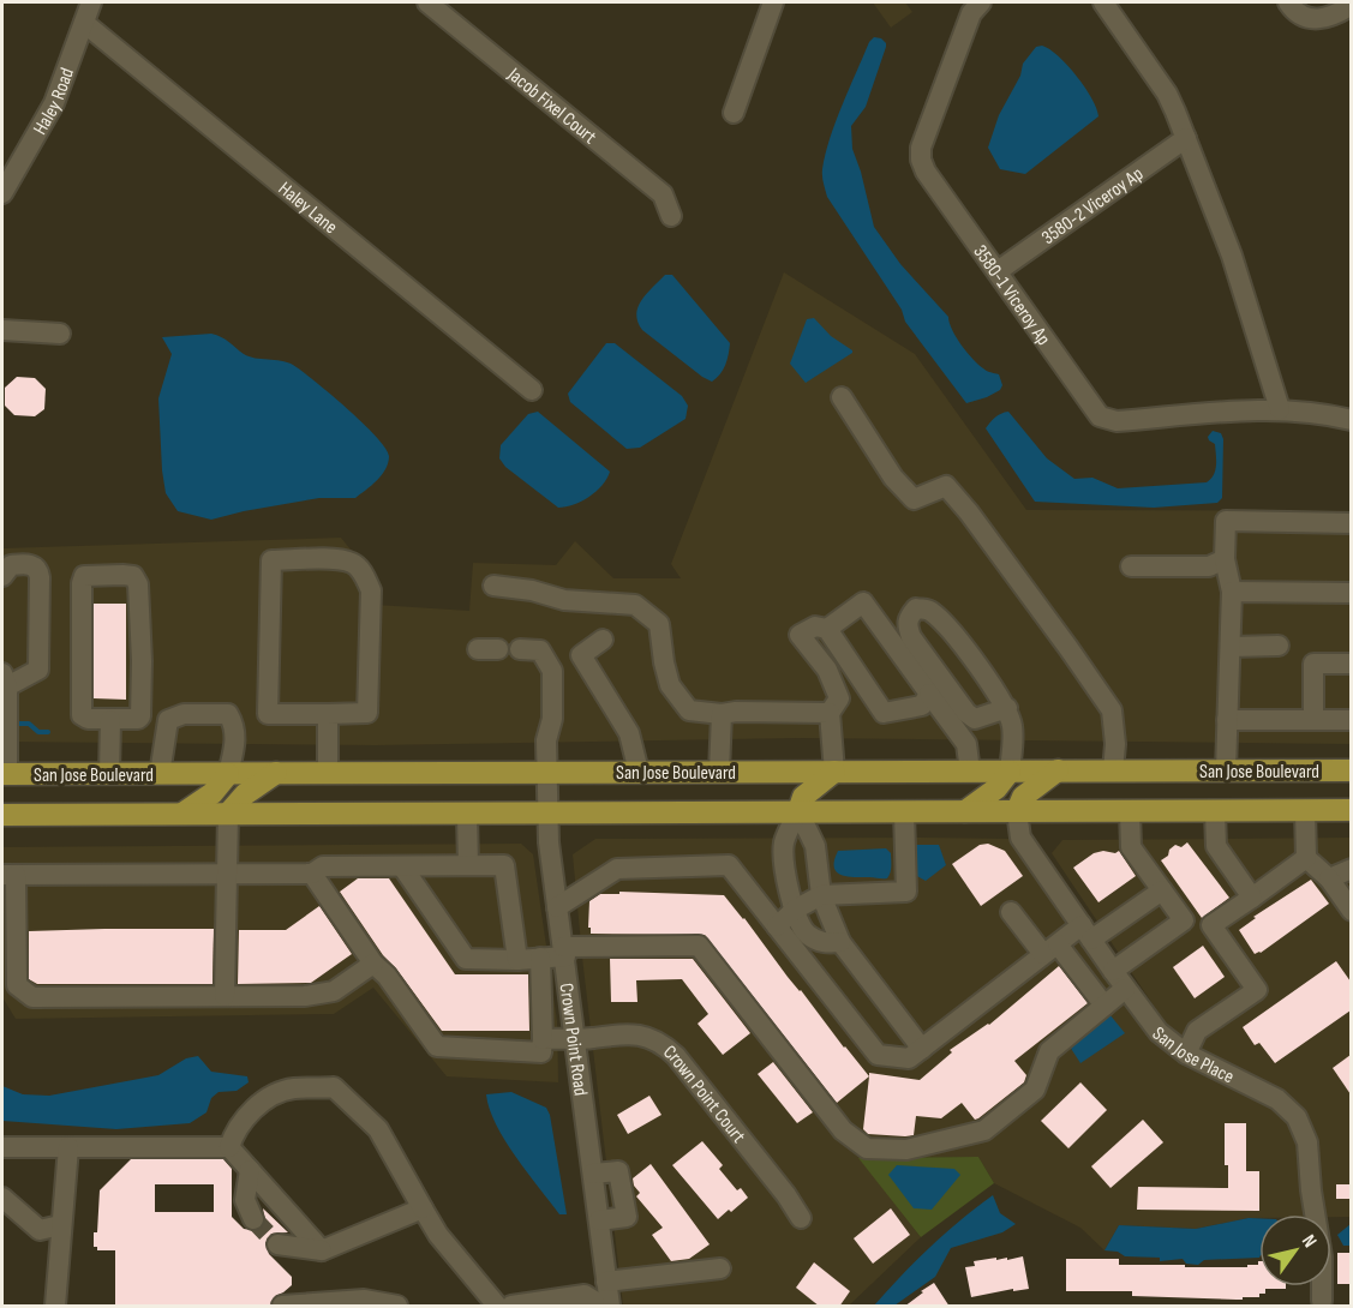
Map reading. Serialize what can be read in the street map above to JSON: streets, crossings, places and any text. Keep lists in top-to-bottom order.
{
  "streets": {
    "main road": ["San Jose Boulevard"],
    "street": [
      "Haley Road",
      "Jacob Fixel Court",
      "3580-2 Viceroy Ap",
      "Haley Lane",
      "3580-1 Viceroy Ap",
      "Crown Point Road",
      "San Jose Place",
      "Crown Point Court"
    ]
  },
  "crossings": [
    ["Haley Road", "Haley Lane"],
    ["3580-2 Viceroy Ap", "3580-1 Viceroy Ap"],
    ["San Jose Boulevard", "Crown Point Road"],
    ["San Jose Boulevard", "San Jose Place"],
    ["Crown Point Road", "Crown Point Court"]
  ],
  "north": "top right"
}
